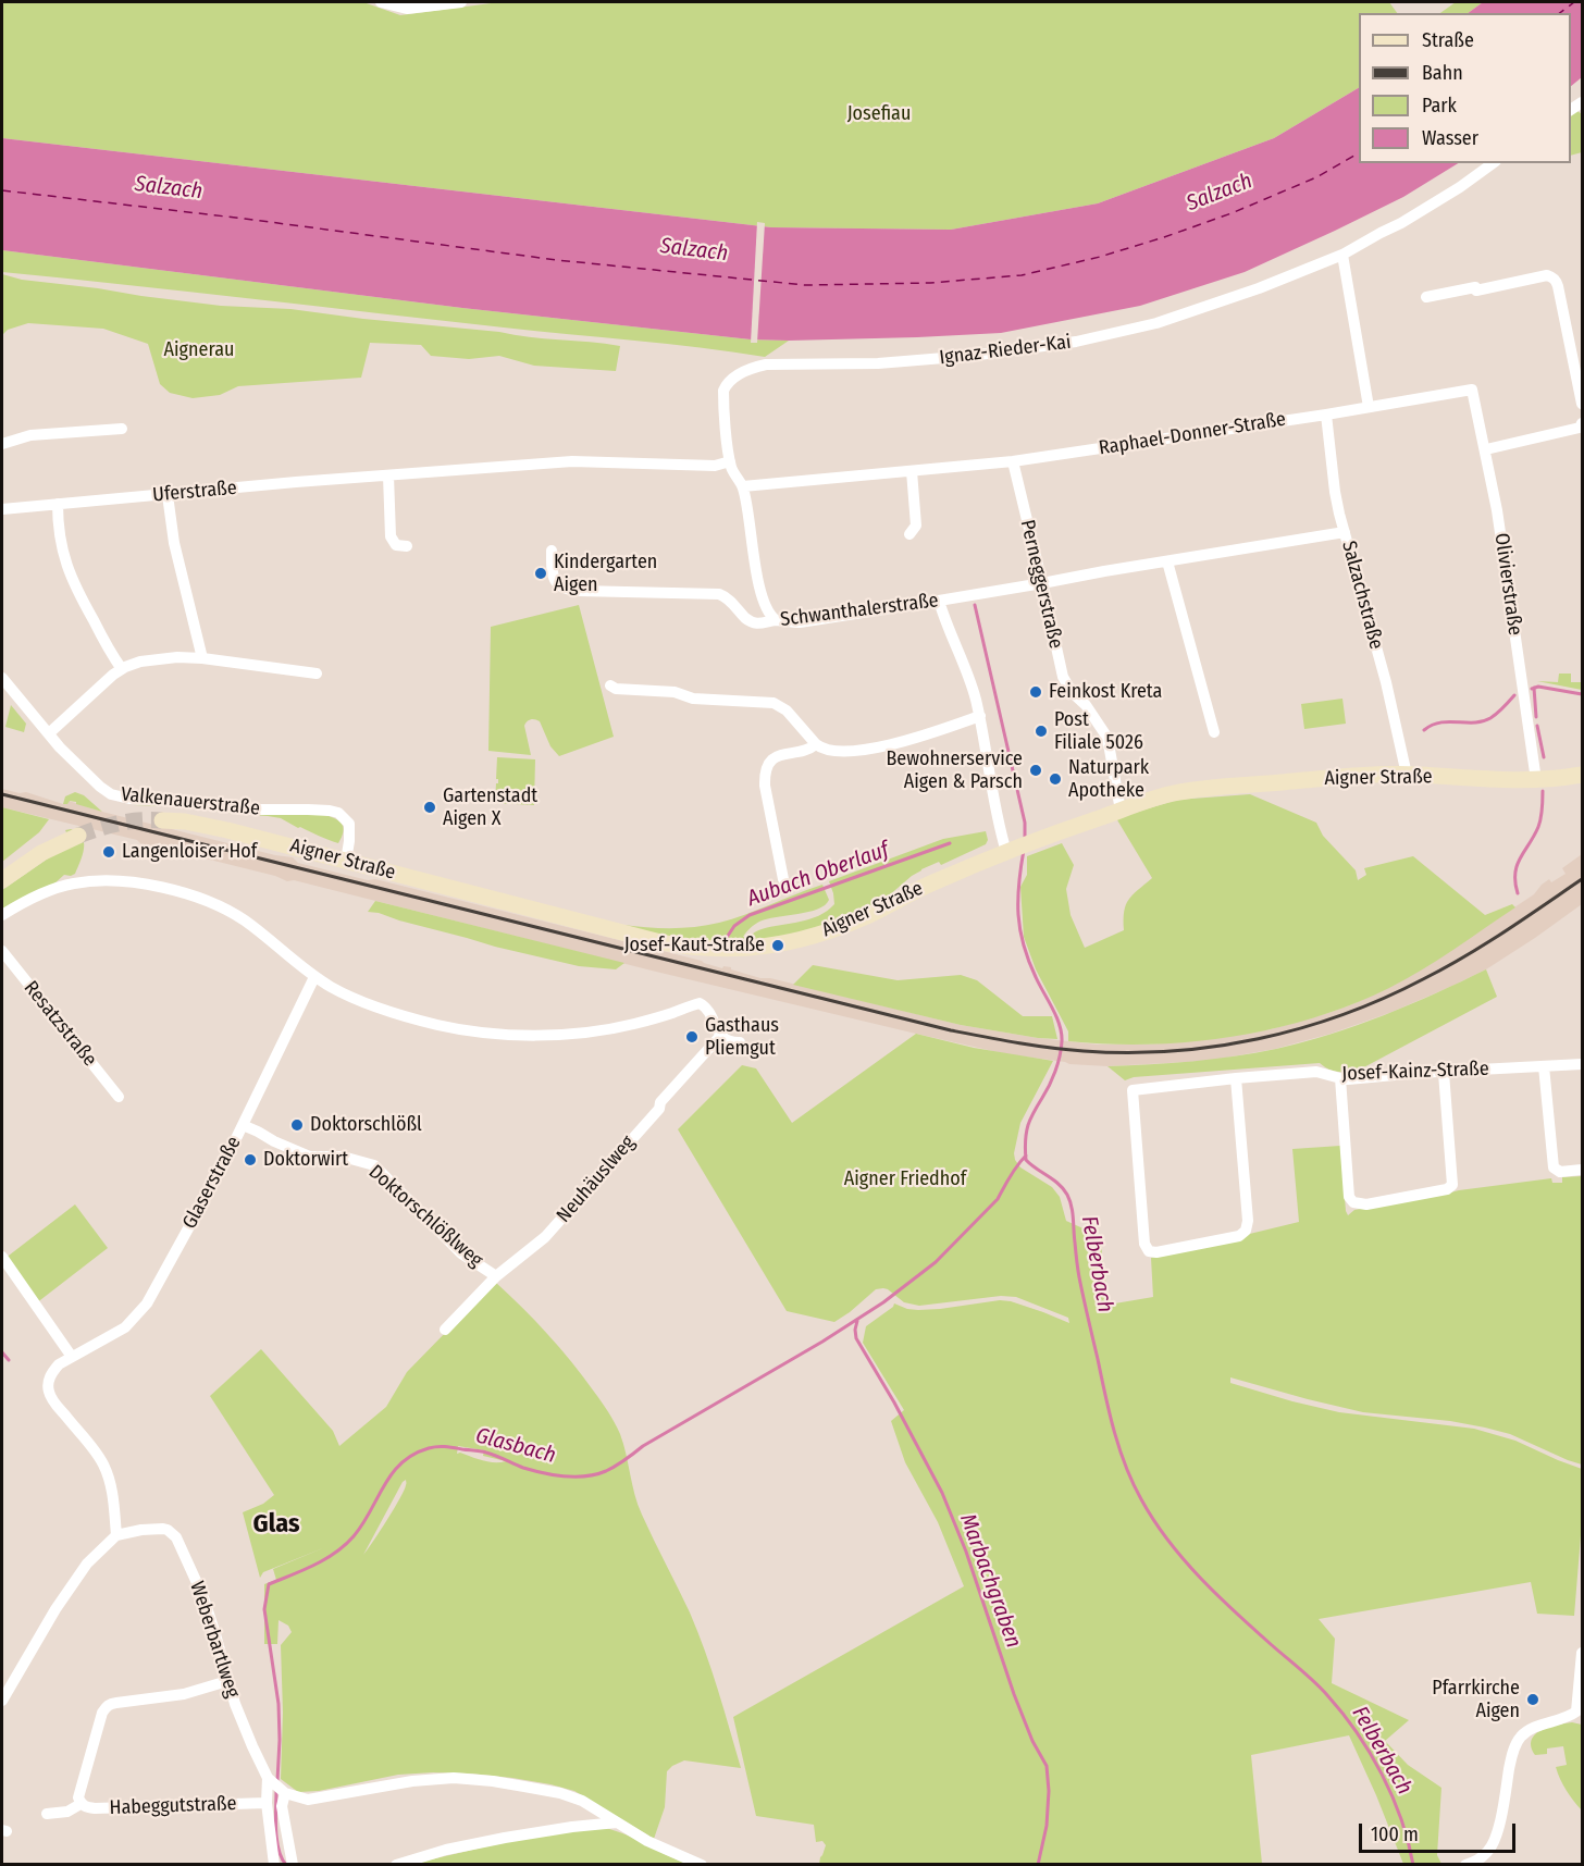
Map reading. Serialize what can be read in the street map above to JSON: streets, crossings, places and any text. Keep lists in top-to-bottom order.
{
  "streets": {
    "main road": ["Aigner Straße"],
    "street": [
      "Ignaz-Rieder-Kai",
      "Raphael-Donner-Straße",
      "Uferstraße",
      "Perneggerstraße",
      "Olivierstraße",
      "Salzachstraße",
      "Schwanthalerstraße",
      "Valkenauerstraße",
      "Resatzstraße",
      "Josef-Kainz-Straße",
      "Neuhäuslweg",
      "Glaserstraße",
      "Doktorschlößlweg",
      "Weberbartlweg",
      "Habeggutstraße"
    ]
  },
  "crossings": [
    ["Ignaz-Rieder-Kai", "Raphael-Donner-Straße"],
    ["Ignaz-Rieder-Kai", "Uferstraße"],
    ["Ignaz-Rieder-Kai", "Schwanthalerstraße"],
    ["Raphael-Donner-Straße", "Perneggerstraße"],
    ["Raphael-Donner-Straße", "Olivierstraße"],
    ["Raphael-Donner-Straße", "Salzachstraße"],
    ["Perneggerstraße", "Schwanthalerstraße"],
    ["Perneggerstraße", "Aigner Straße"],
    ["Olivierstraße", "Aigner Straße"],
    ["Salzachstraße", "Schwanthalerstraße"],
    ["Salzachstraße", "Aigner Straße"],
    ["Aigner Straße", "Valkenauerstraße"],
    ["Neuhäuslweg", "Doktorschlößlweg"],
    ["Glaserstraße", "Doktorschlößlweg"],
    ["Glaserstraße", "Weberbartlweg"],
    ["Weberbartlweg", "Habeggutstraße"]
  ],
  "districts": ["Glas"],
  "water": [
    "Salzach",
    "Aubach Oberlauf",
    "Felberbach",
    "Glasbach",
    "Marbachgraben"
  ],
  "parks": ["Josefiau", "Aignerau", "Aigner Friedhof"],
  "places": [
    "Kindergarten Aigen",
    "Feinkost Kreta",
    "Post Filiale 5026",
    "Bewohnerservice Aigen & Parsch",
    "Naturpark Apotheke",
    "Gartenstadt Aigen X",
    "Langenloiser Hof",
    "Josef-Kaut-Straße",
    "Gasthaus Pliemgut",
    "Doktorschlößl",
    "Doktorwirt",
    "Pfarrkirche Aigen"
  ],
  "legend": [
    "Straße",
    "Bahn",
    "Park",
    "Wasser"
  ],
  "scale_bar": "100 m"
}
